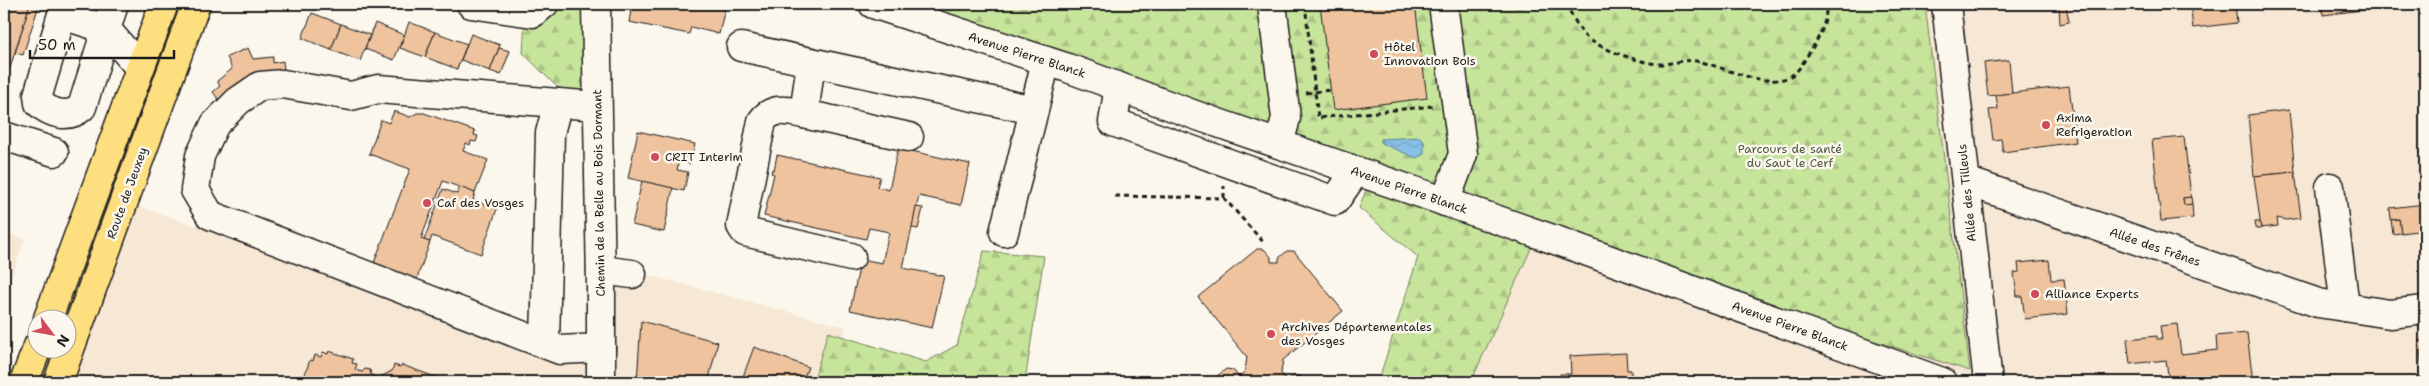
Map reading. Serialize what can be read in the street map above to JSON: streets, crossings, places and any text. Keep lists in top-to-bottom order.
{
  "streets": {
    "main road": ["Route de Jeuxey"],
    "street": [
      "Avenue Pierre Blanck",
      "Chemin de la Belle au Bois Dormant",
      "Allée des Tilleuls",
      "Allée des Frênes"
    ]
  },
  "crossings": [
    ["Allée des Tilleuls", "Allée des Frênes"]
  ],
  "parks": ["Parcours de santé du Saut le Cerf"],
  "places": [
    "Hôtel Innovation Bois",
    "Axima Refrigeration",
    "CRIT Interim",
    "Caf des Vosges",
    "Alliance Experts",
    "Archives Départementales des Vosges"
  ],
  "scale_bar": "50 m",
  "north": "bottom right"
}
